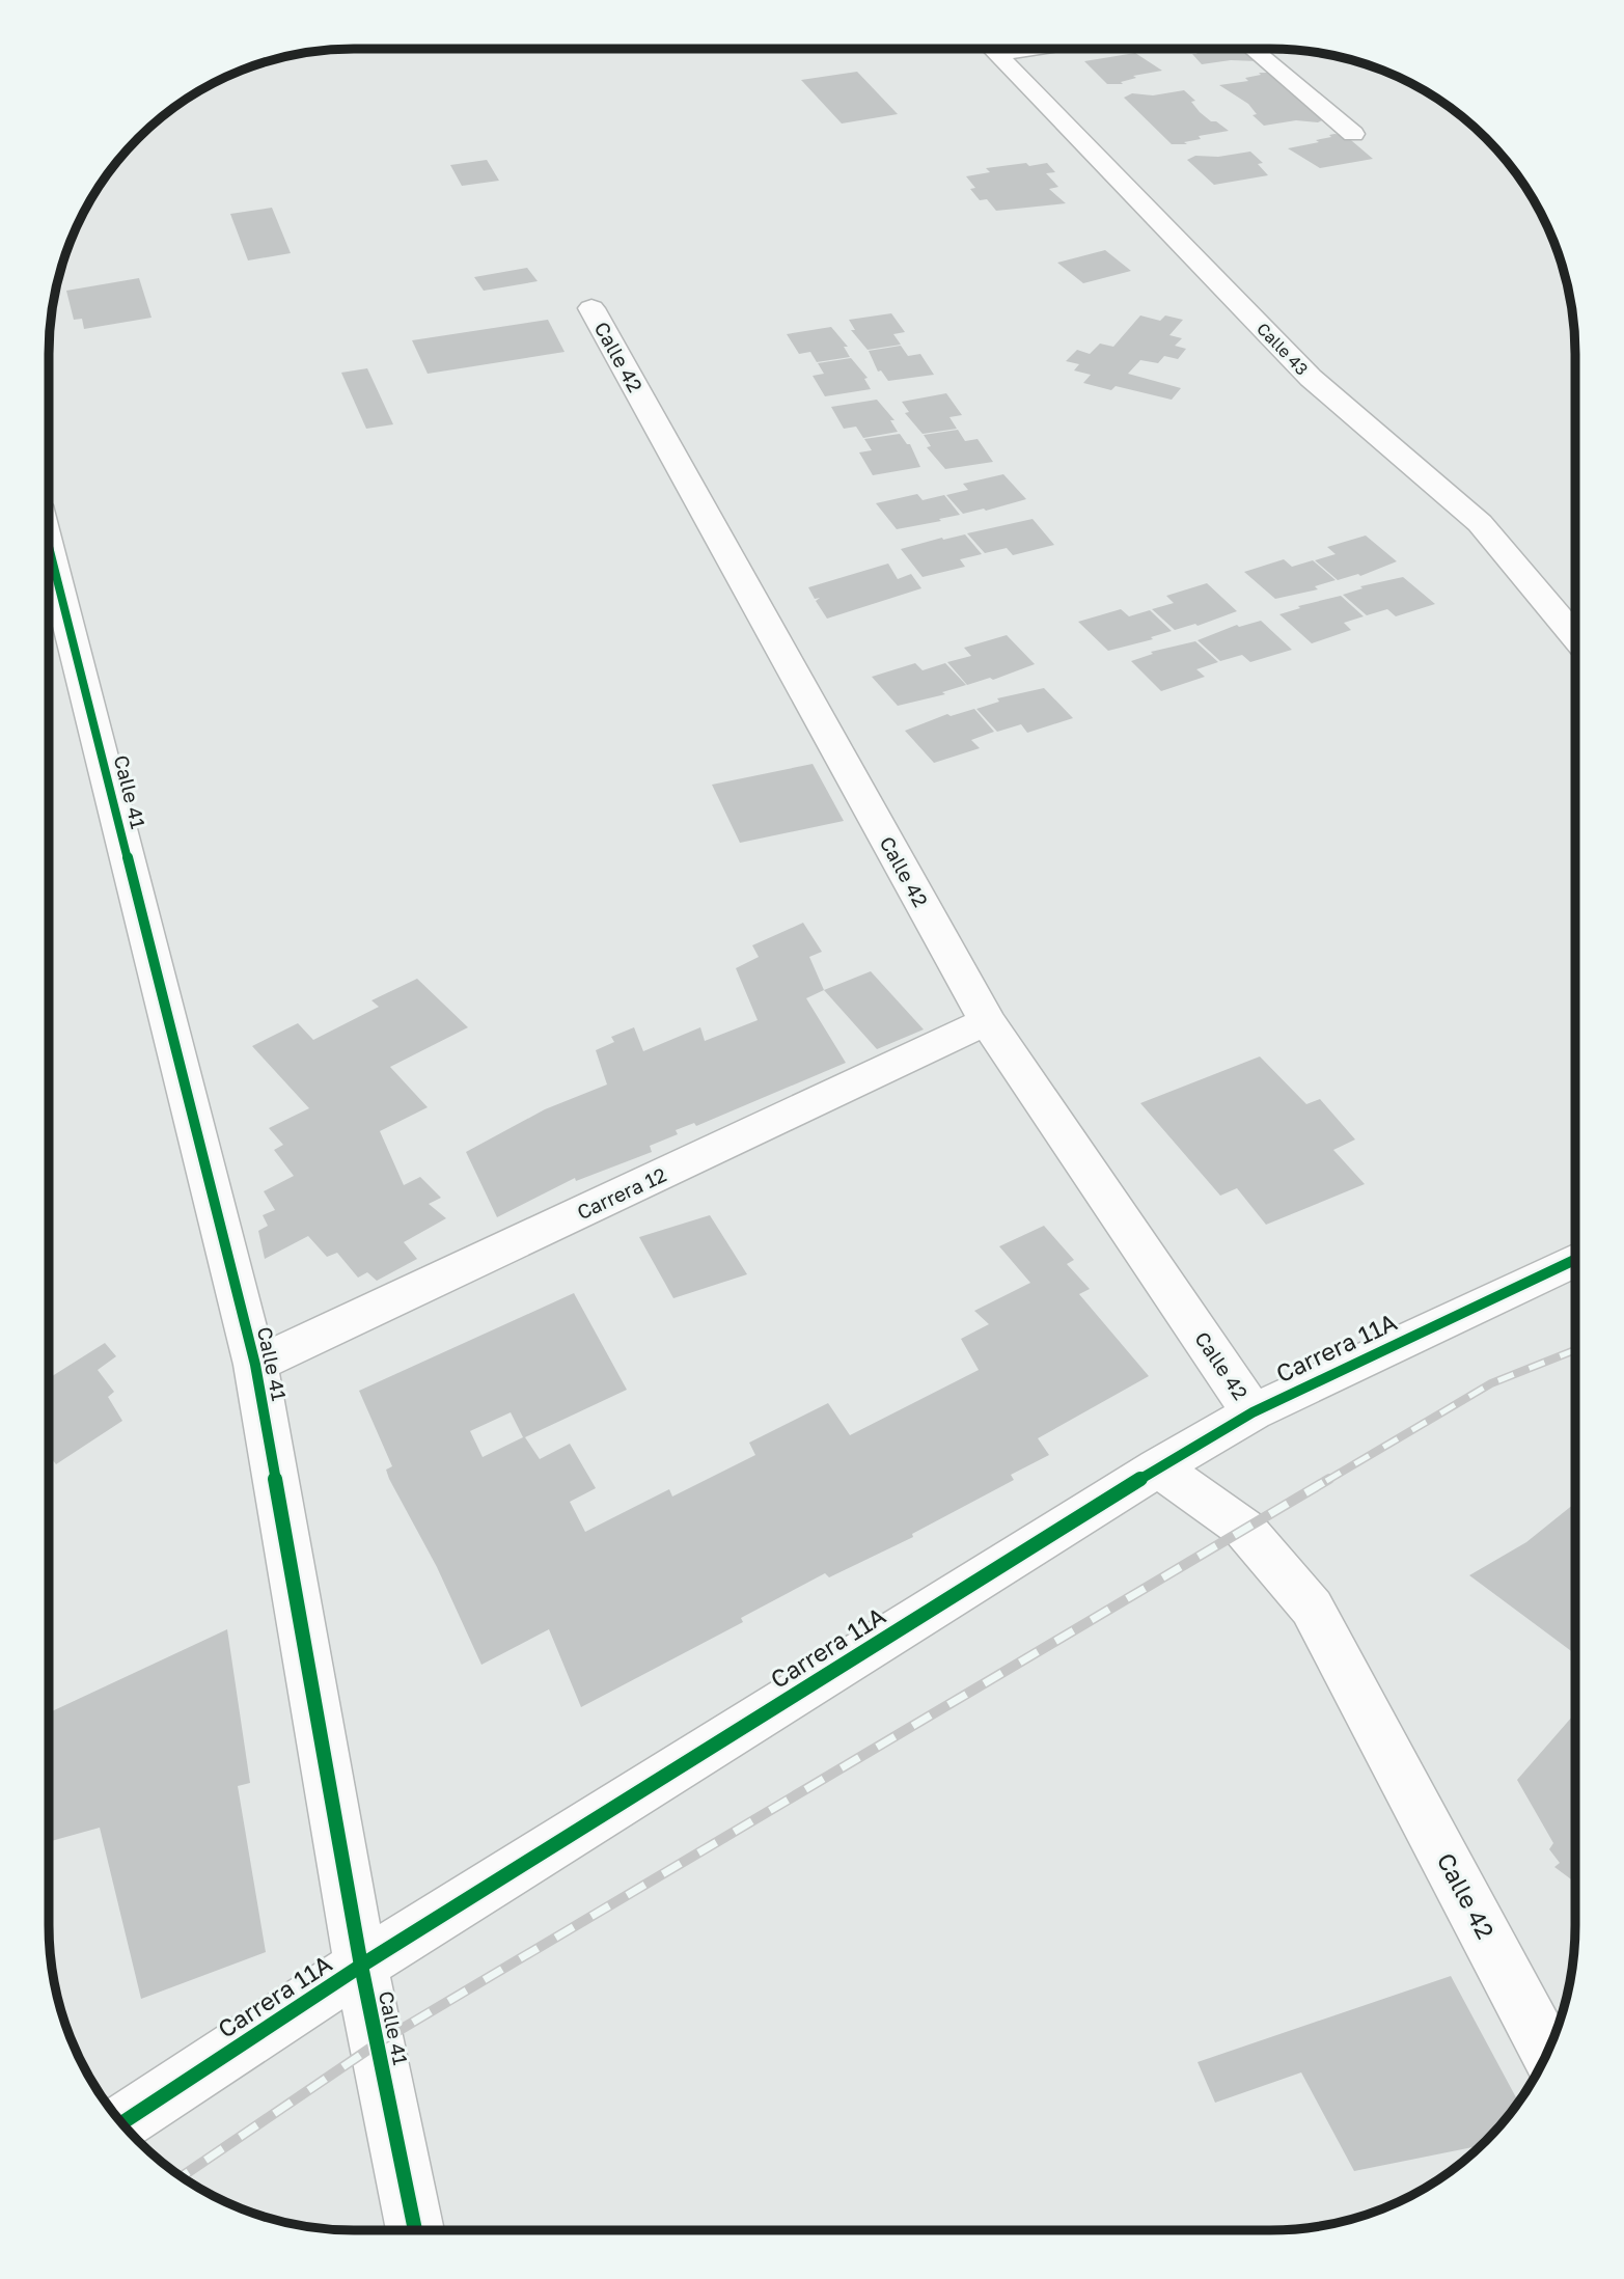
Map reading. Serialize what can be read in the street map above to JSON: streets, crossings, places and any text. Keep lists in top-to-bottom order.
{
  "streets": {
    "street": [
      "Calle 43",
      "Calle 42",
      "Calle 41",
      "Carrera 12",
      "Carrera 11A"
    ]
  },
  "crossings": [
    ["Calle 42", "Carrera 12"],
    ["Calle 42", "Carrera 11A"],
    ["Calle 41", "Carrera 12"],
    ["Calle 41", "Carrera 11A"]
  ]
}
